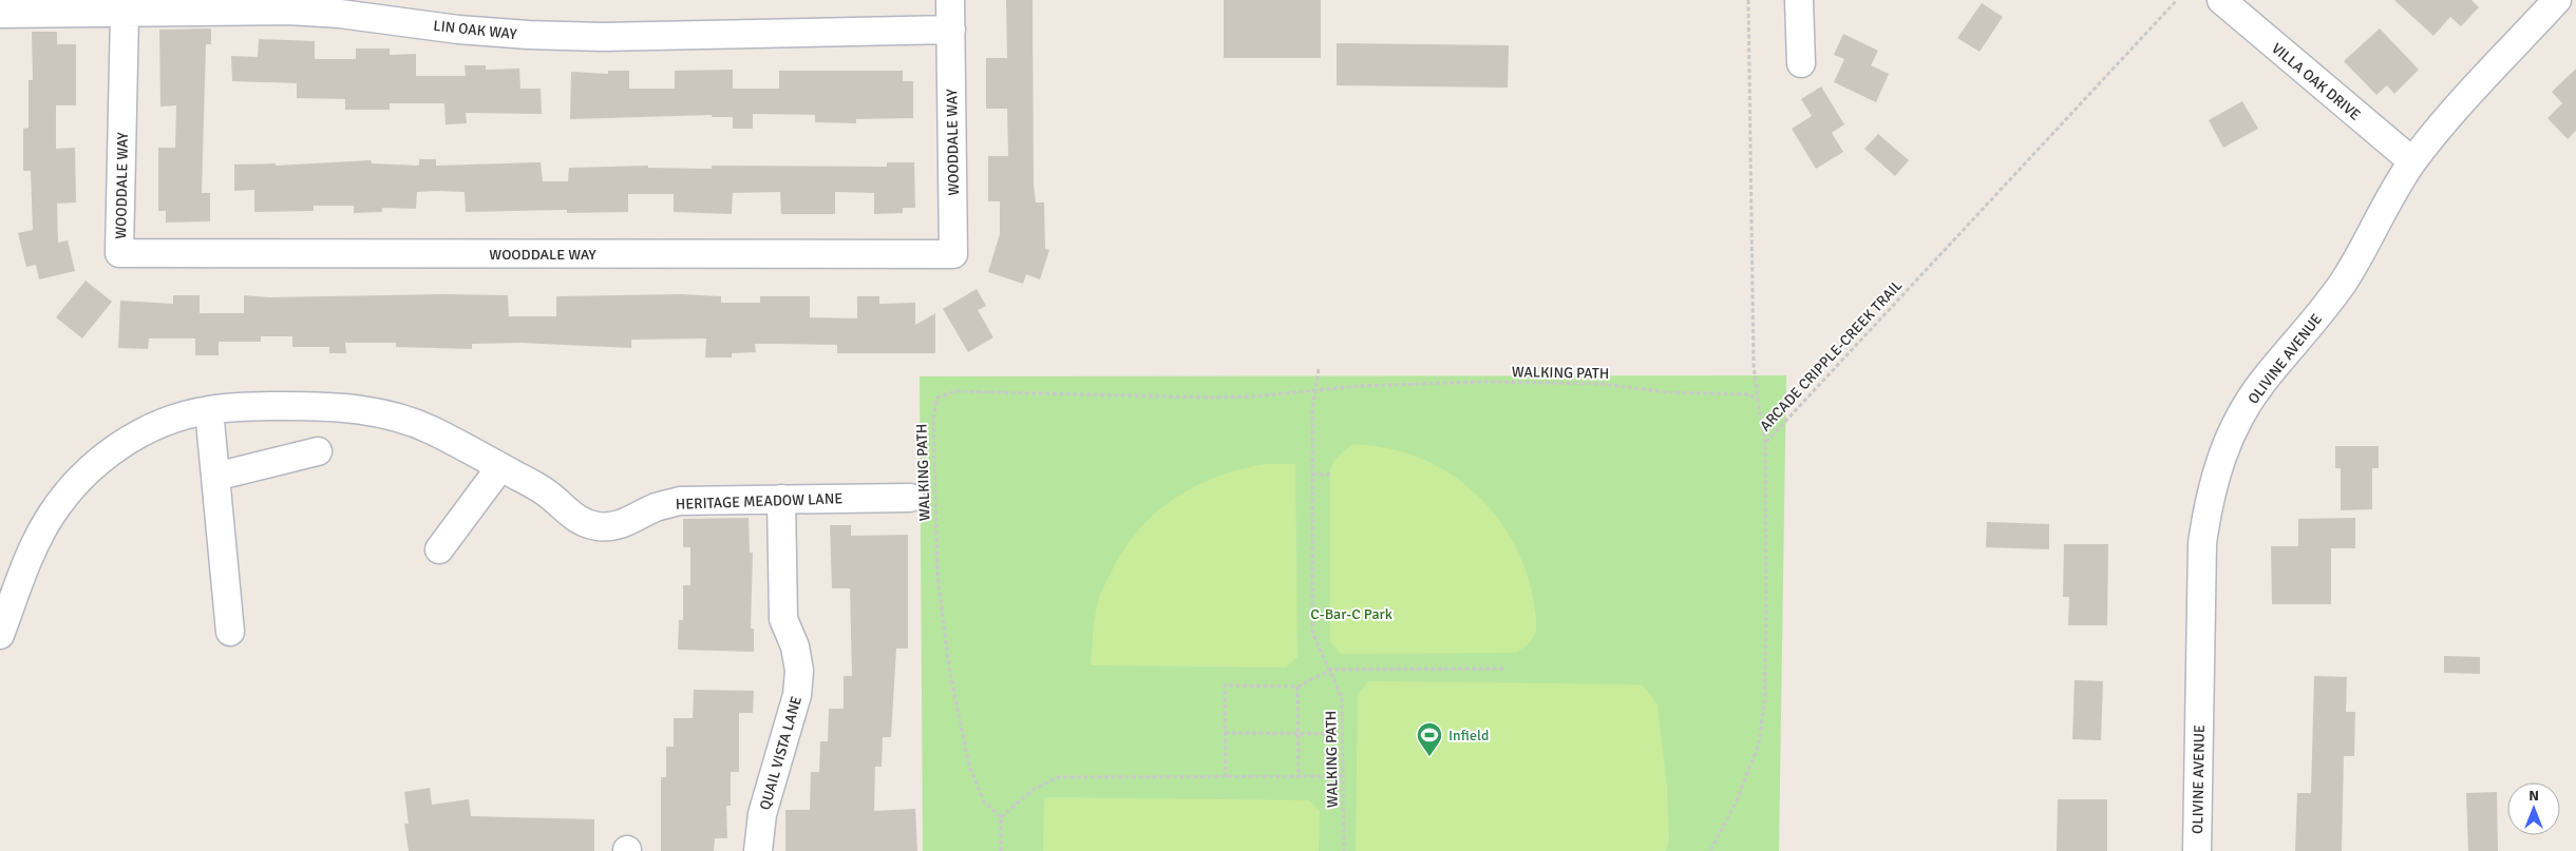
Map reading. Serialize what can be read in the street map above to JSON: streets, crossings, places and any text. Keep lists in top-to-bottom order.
{
  "streets": {
    "street": [
      "LIN OAK WAY",
      "VILLA OAK DRIVE",
      "WOODDALE WAY",
      "OLIVINE AVENUE",
      "HERITAGE MEADOW LANE",
      "QUAIL VISTA LANE"
    ],
    "path": ["ARCADE CRIPPLE-CREEK TRAIL", "WALKING PATH"]
  },
  "crossings": [
    ["LIN OAK WAY", "WOODDALE WAY"],
    ["VILLA OAK DRIVE", "OLIVINE AVENUE"],
    ["HERITAGE MEADOW LANE", "QUAIL VISTA LANE"]
  ],
  "parks": ["C-Bar-C Park"],
  "places": {
    "sports": ["Infield"]
  },
  "north": "top"
}
